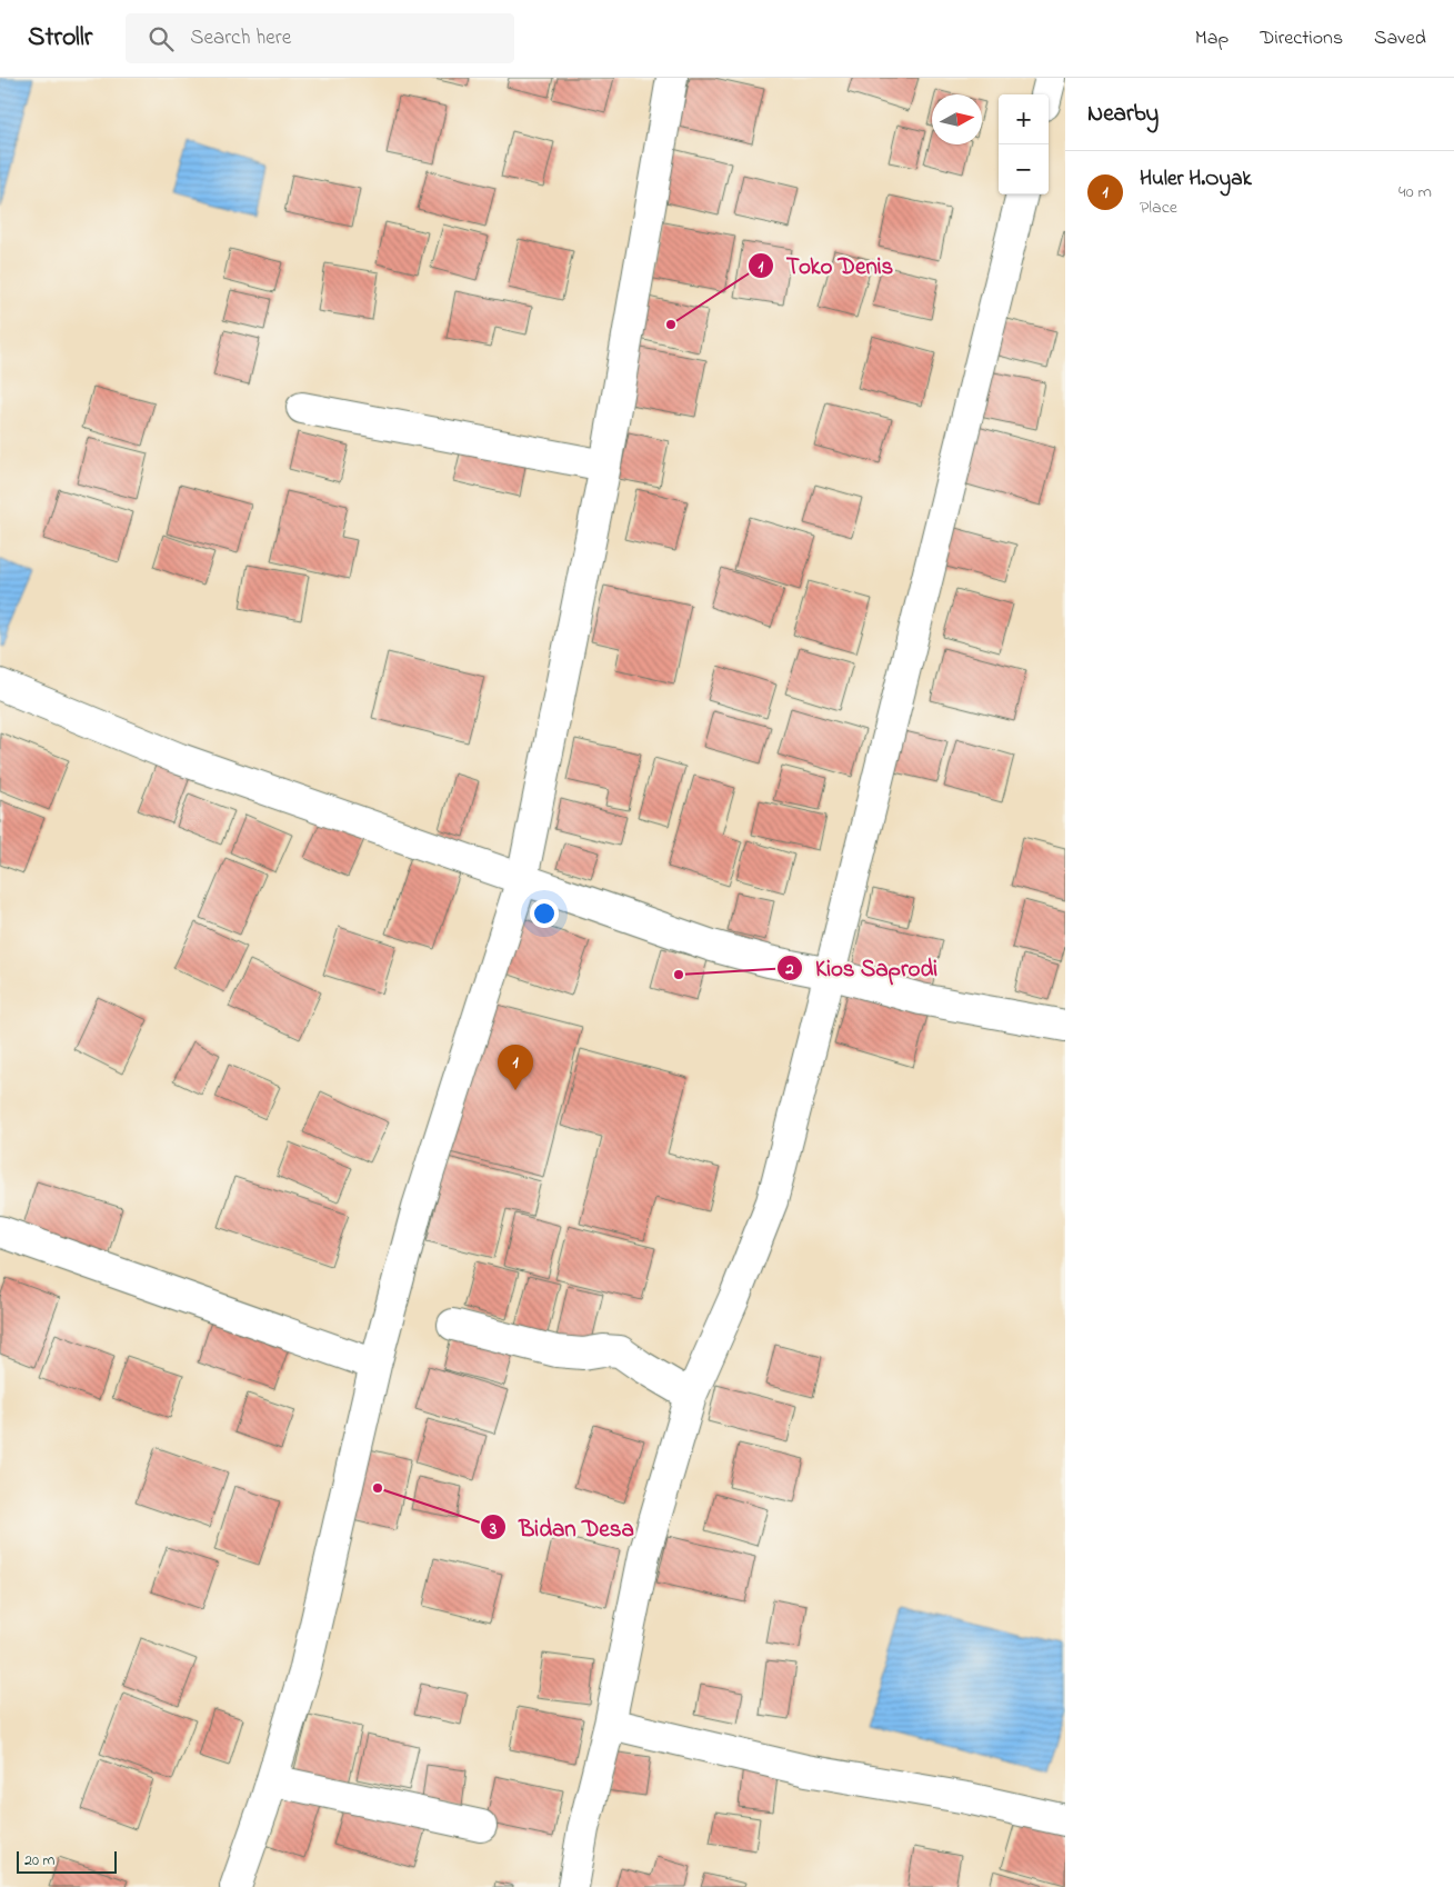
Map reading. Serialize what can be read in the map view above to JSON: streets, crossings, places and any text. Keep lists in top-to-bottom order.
{
  "places": ["Toko Denis", "Kios Saprodi", "Bidan Desa"],
  "scale_bar": "20 m",
  "north": "right",
  "page": {
    "header": "Strollr",
    "search": "Search here",
    "nav": ["Map", "Directions", "Saved"],
    "heading": "Nearby",
    "map_buttons": ["+", "−"],
    "list": [
      {
        "mark": "1",
        "name": "Huler H.Oyak",
        "note": "Place",
        "value": "40 m"
      }
    ],
    "pins": "1",
    "scale": "20 m"
  }
}
